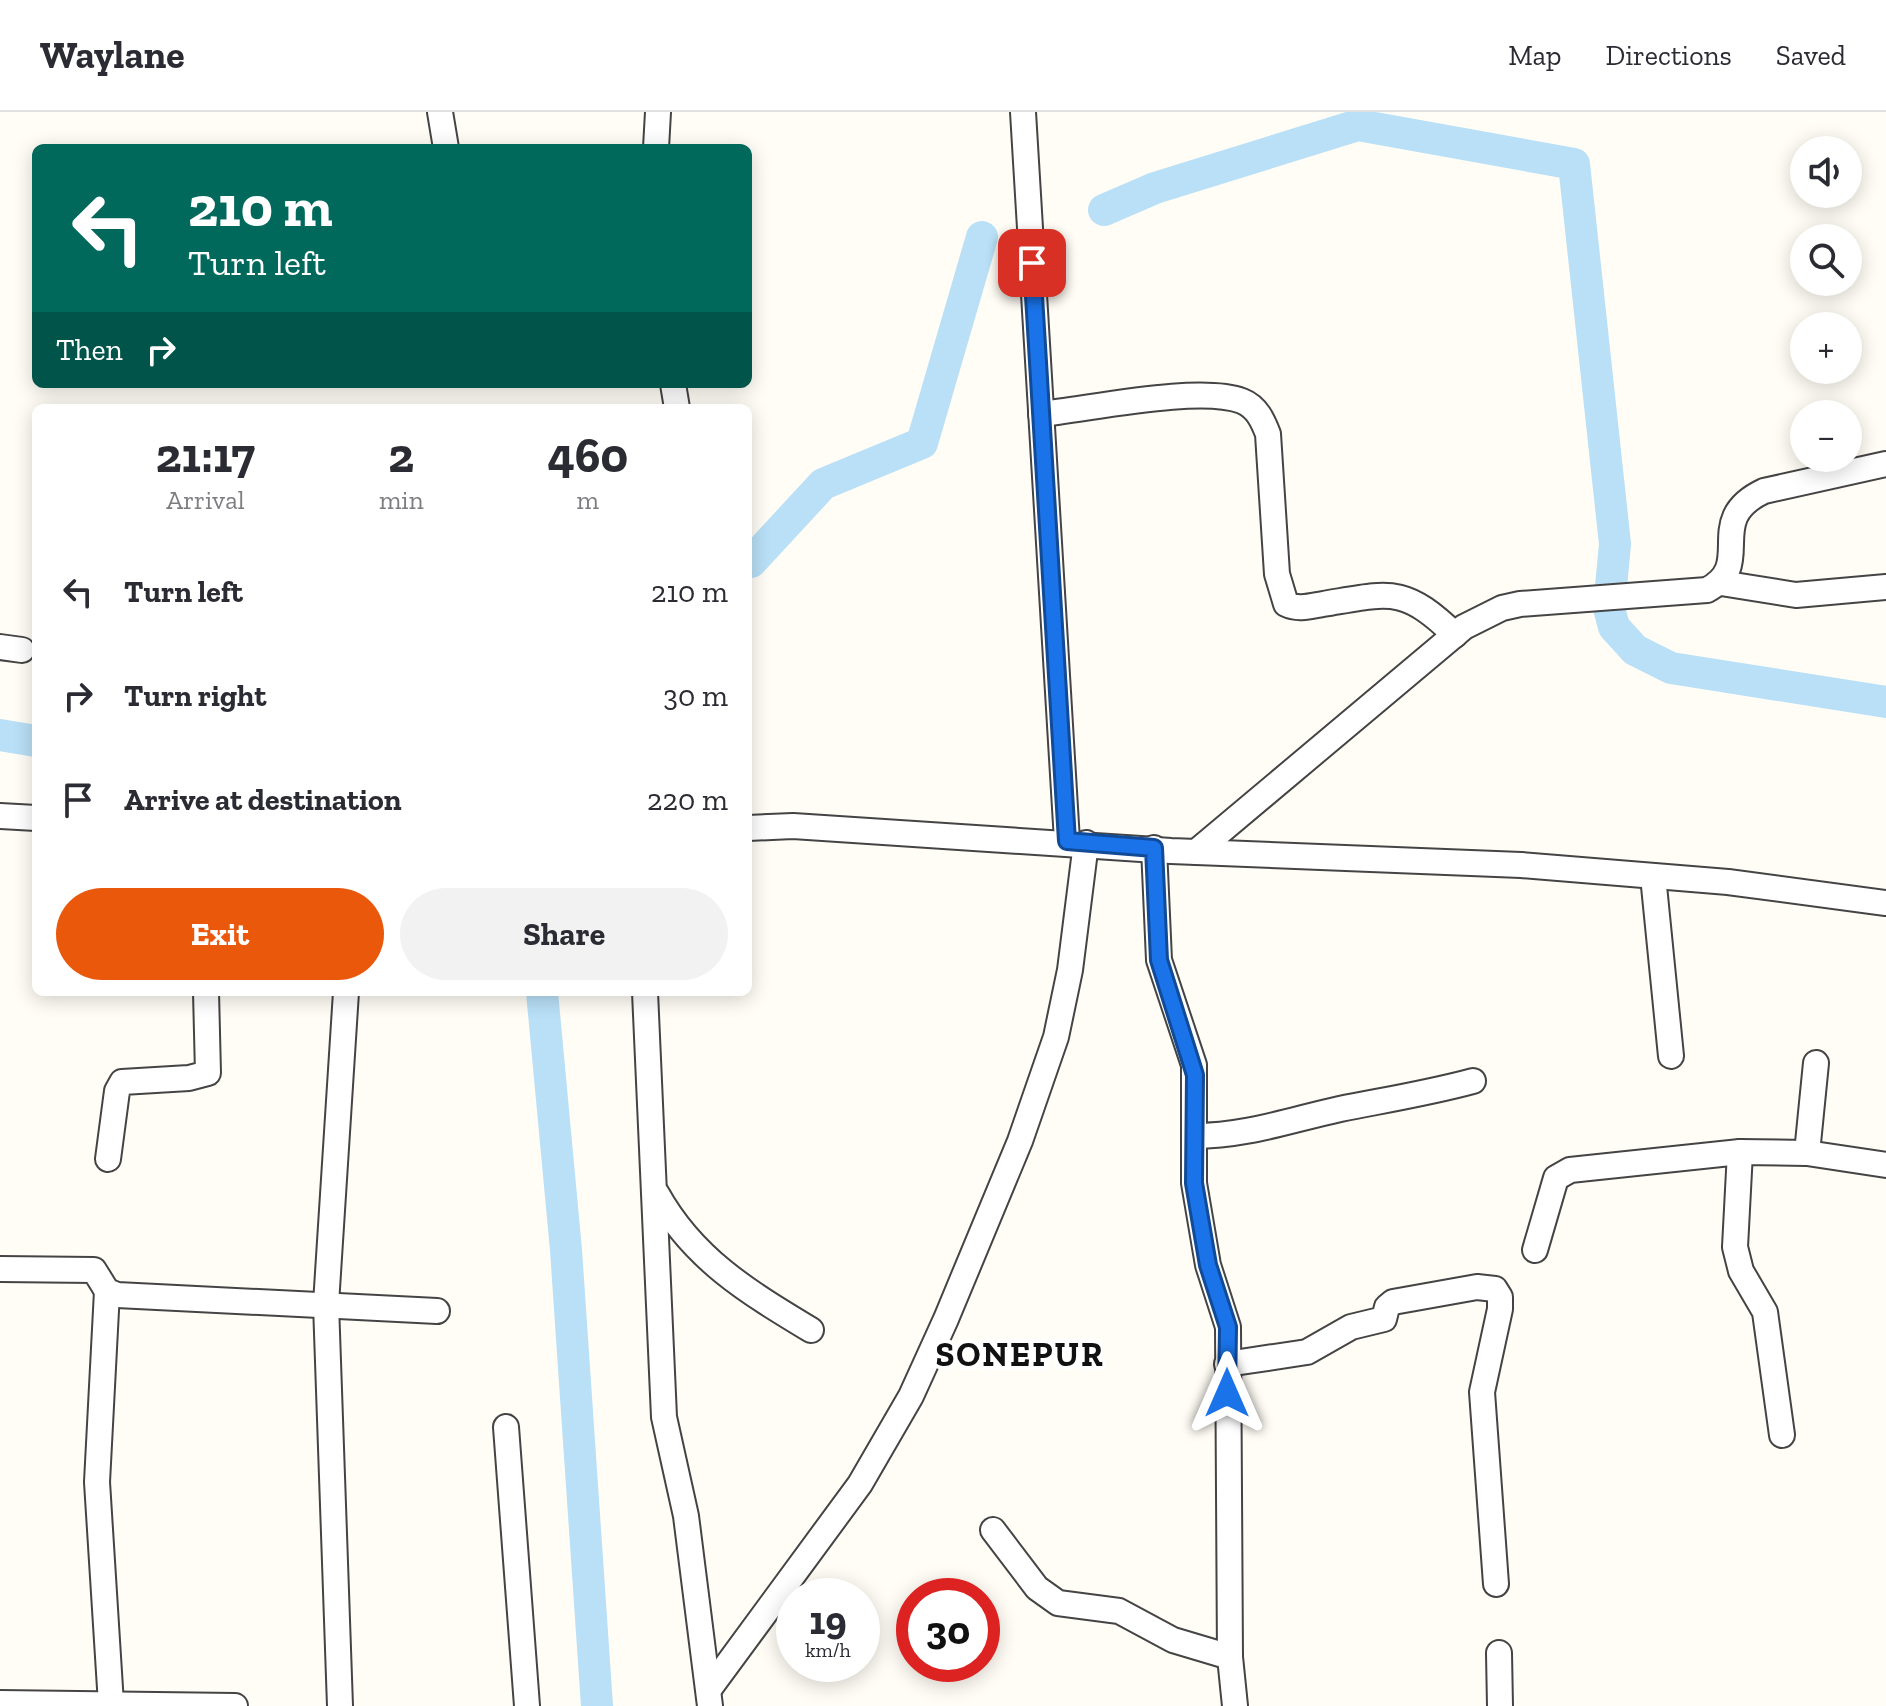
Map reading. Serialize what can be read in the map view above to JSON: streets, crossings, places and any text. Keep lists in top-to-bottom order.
{
  "districts": ["SONEPUR"],
  "page": {
    "header": "Waylane",
    "nav": ["Map", "Directions", "Saved"],
    "map_buttons": ["+", "−"],
    "turn": ["210 m", "Turn left"],
    "then": "Then",
    "eta": [
      "21:17",
      "Arrival",
      "2",
      "min",
      "460",
      "m"
    ],
    "list": [
      {
        "name": "Turn left",
        "value": "210 m"
      },
      {
        "name": "Turn right",
        "value": "30 m"
      },
      {
        "name": "Arrive at destination",
        "value": "220 m"
      }
    ],
    "buttons": ["Exit", "Share"],
    "speed": "19 km/h",
    "limit": "30"
  }
}
